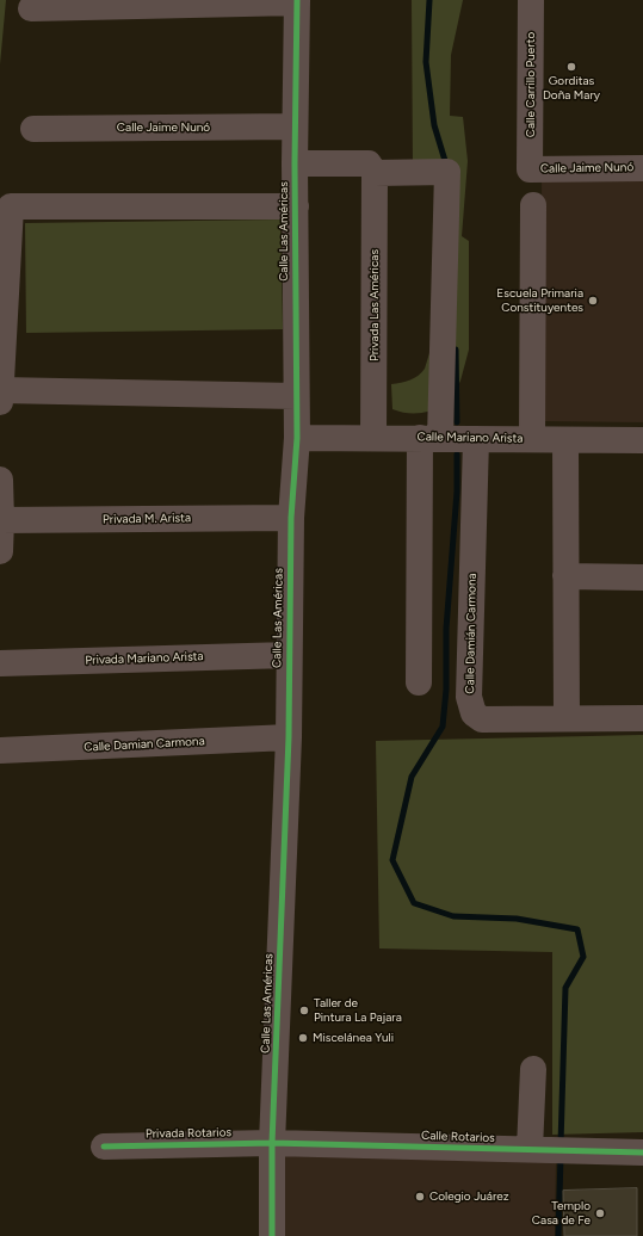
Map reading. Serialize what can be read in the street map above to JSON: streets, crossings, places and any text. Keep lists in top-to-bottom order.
{
  "streets": {
    "street": [
      "Calle Carrillo Puerto",
      "Calle Jaime Nunó",
      "Calle Las Américas",
      "Privada Las Américas",
      "Calle Mariano Arista",
      "Privada M. Arista",
      "Calle Damián Carmona",
      "Privada Mariano Arista",
      "Calle Damian Carmona",
      "Privada Rotarios",
      "Calle Rotarios"
    ]
  },
  "crossings": [
    ["Calle Carrillo Puerto", "Calle Jaime Nunó"],
    ["Calle Jaime Nunó", "Calle Las Américas"],
    ["Calle Las Américas", "Calle Mariano Arista"],
    ["Calle Las Américas", "Privada M. Arista"],
    ["Calle Las Américas", "Privada Mariano Arista"],
    ["Calle Las Américas", "Calle Damian Carmona"],
    ["Calle Las Américas", "Privada Rotarios"],
    ["Calle Las Américas", "Calle Rotarios"],
    ["Privada Las Américas", "Calle Mariano Arista"],
    ["Calle Mariano Arista", "Calle Damián Carmona"],
    ["Privada Rotarios", "Calle Rotarios"]
  ],
  "places": [
    "Gorditas Doña Mary",
    "Escuela Primaria Constituyentes",
    "Taller de Pintura La Pajara",
    "Miscelánea Yuli",
    "Colegio Juárez",
    "Templo Casa de Fe"
  ]
}
